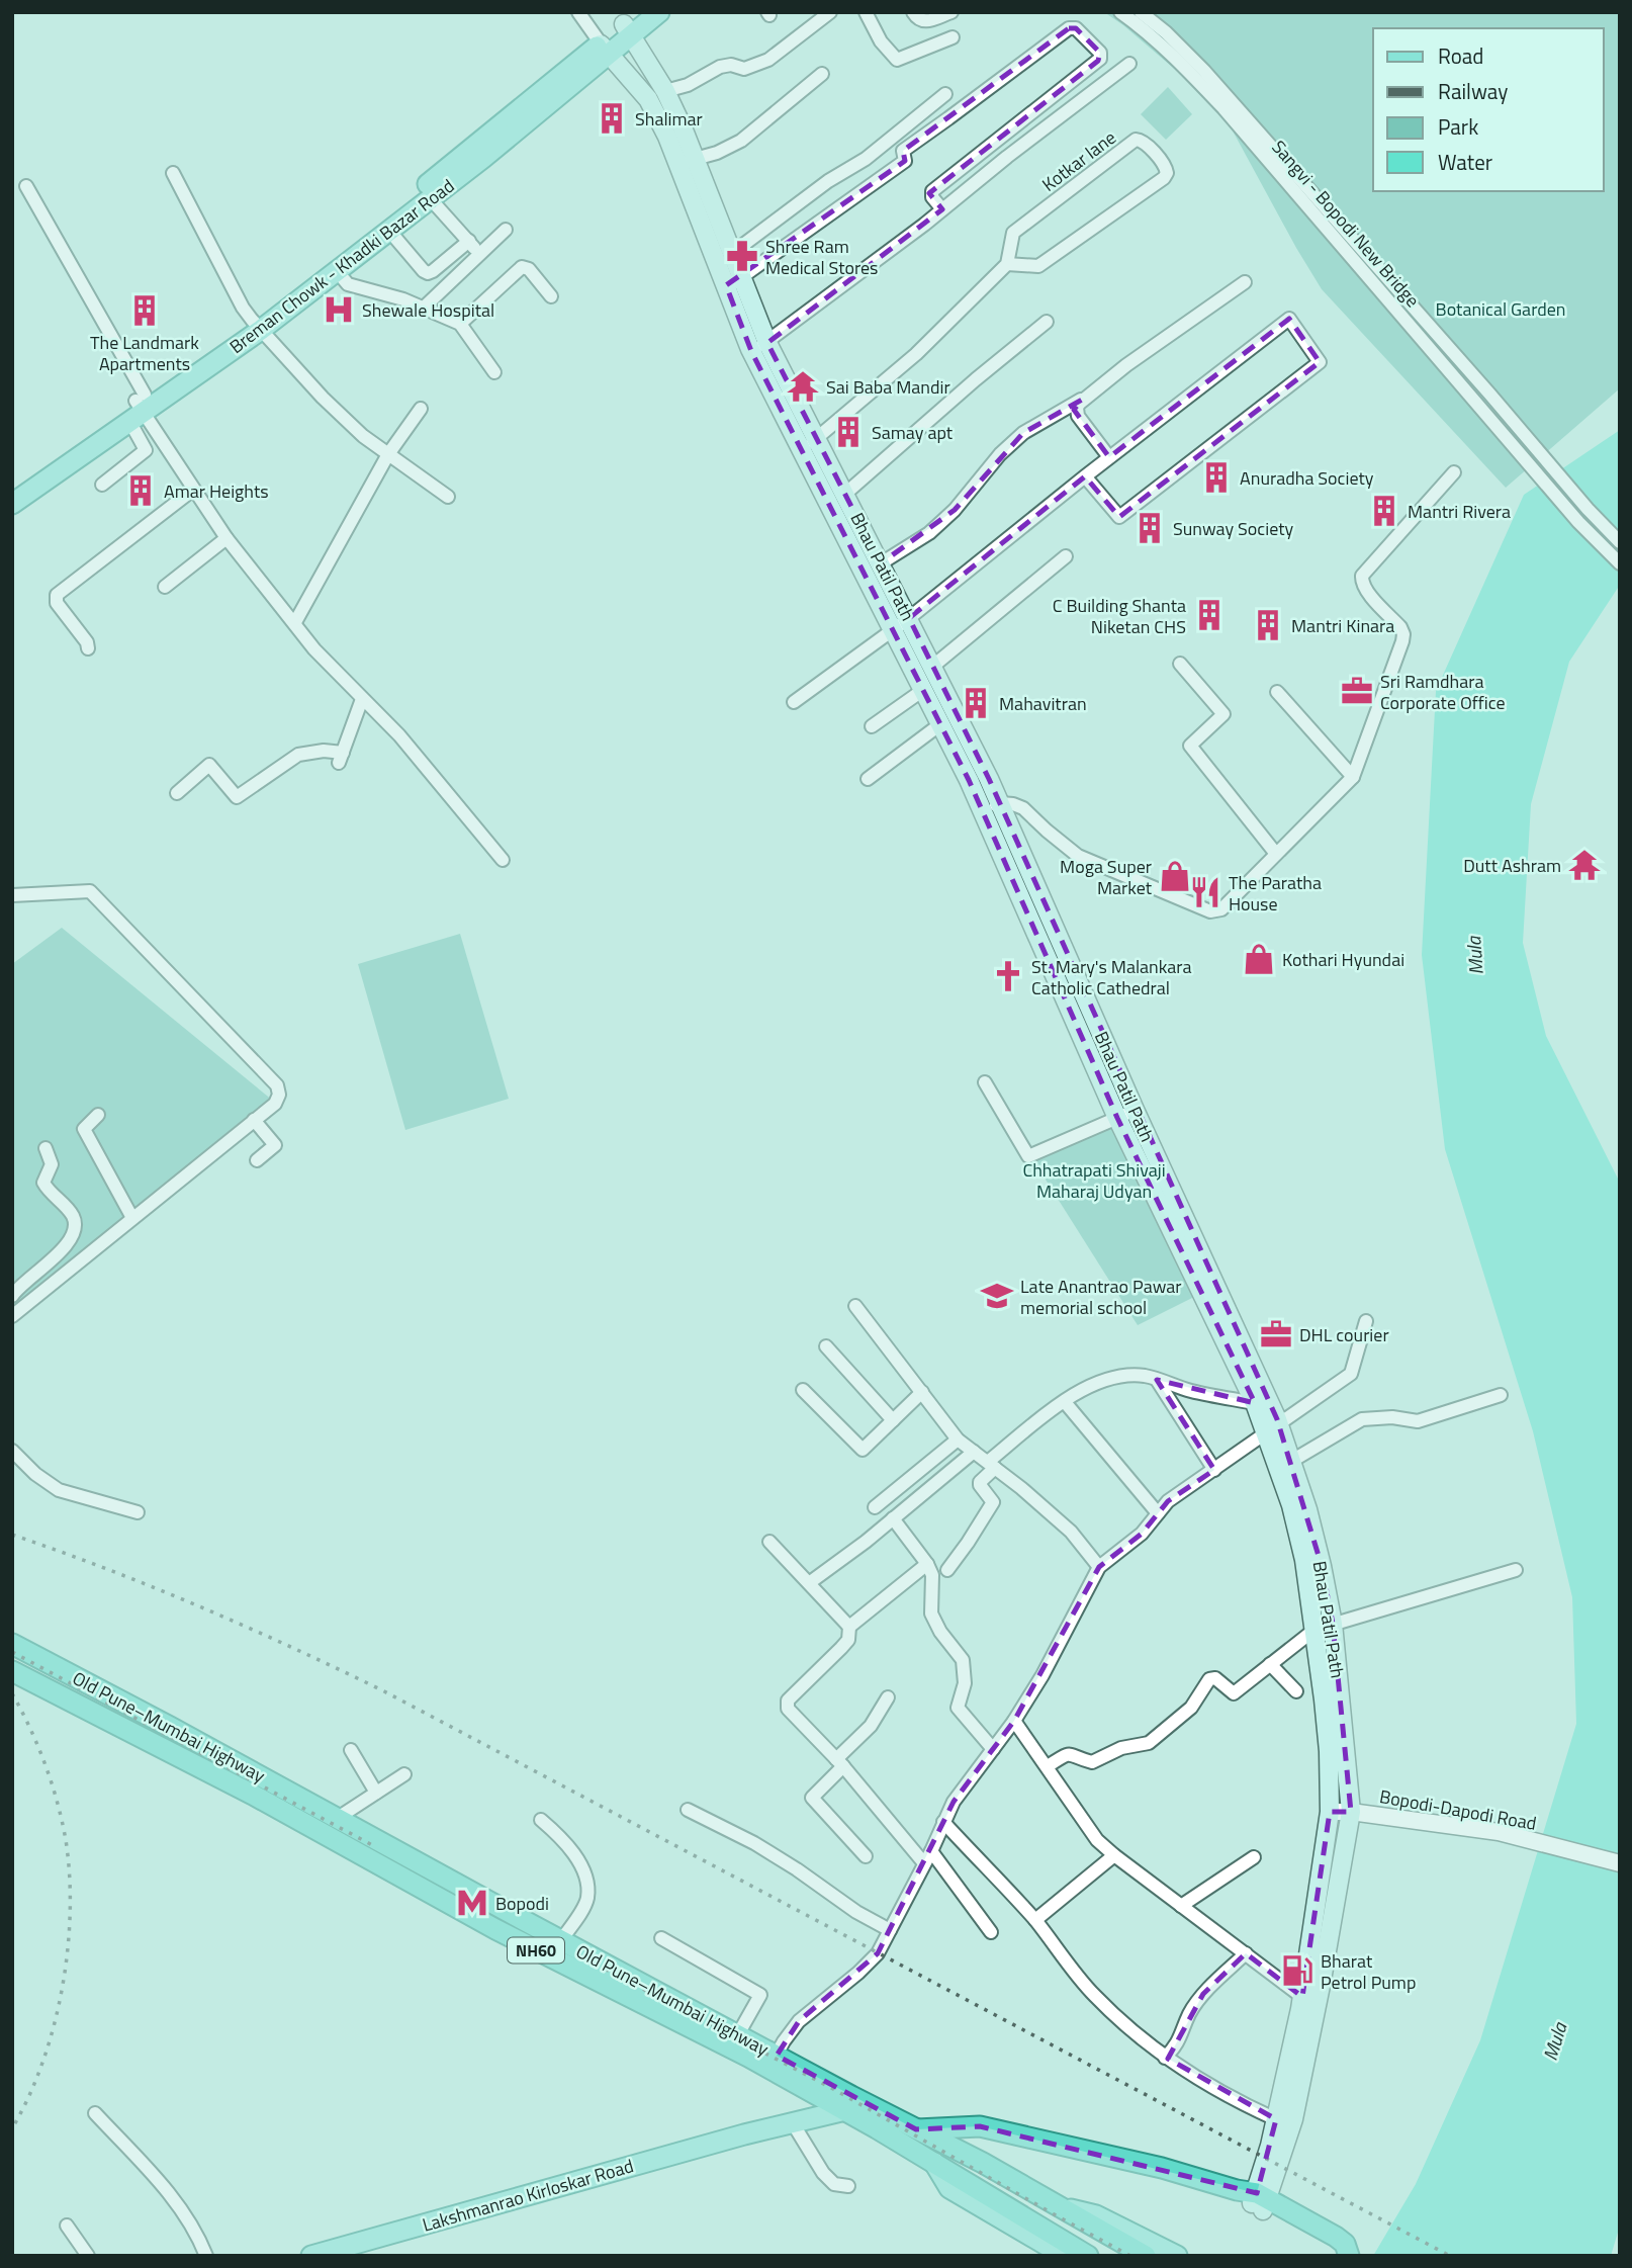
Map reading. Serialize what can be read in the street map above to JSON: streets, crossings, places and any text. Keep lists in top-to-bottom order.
{
  "streets": {
    "highway": ["Old Pune–Mumbai Highway", "NH60"],
    "main road": ["Breman Chowk - Khadki Bazar Road", "Bhau Patil Path", "Lakshmanrao Kirloskar Road"],
    "street": ["Kotkar lane", "Sangvi - Bopodi New Bridge", "Bopodi-Dapodi Road"]
  },
  "crossings": [
    ["Breman Chowk - Khadki Bazar Road", "Bhau Patil Path"],
    ["Bhau Patil Path", "Bopodi-Dapodi Road"],
    ["Old Pune–Mumbai Highway", "NH60"],
    ["Old Pune–Mumbai Highway", "Lakshmanrao Kirloskar Road"],
    ["NH60", "Lakshmanrao Kirloskar Road"]
  ],
  "water": ["Mula"],
  "parks": ["Botanical Garden", "Chhatrapati Shivaji Maharaj Udyan"],
  "places": {
    "building": [
      "Shalimar",
      "The Landmark Apartments",
      "Samay apt",
      "Anuradha Society",
      "Amar Heights",
      "Mantri Rivera",
      "Sunway Society",
      "C Building Shanta Niketan CHS",
      "Mantri Kinara",
      "Mahavitran"
    ],
    "pharmacy": ["Shree Ram Medical Stores"],
    "hospital": ["Shewale Hospital"],
    "temple": ["Sai Baba Mandir", "Dutt Ashram"],
    "office": ["Sri Ramdhara Corporate Office", "DHL courier"],
    "shop": ["Moga Super Market", "Kothari Hyundai"],
    "restaurant": ["The Paratha House"],
    "church": ["St. Mary's Malankara Catholic Cathedral"],
    "school or university": ["Late Anantrao Pawar memorial school"],
    "metro station": ["Bopodi"],
    "fuel station": ["Bharat Petrol Pump"]
  },
  "legend": [
    "Road",
    "Railway",
    "Park",
    "Water"
  ]
}
